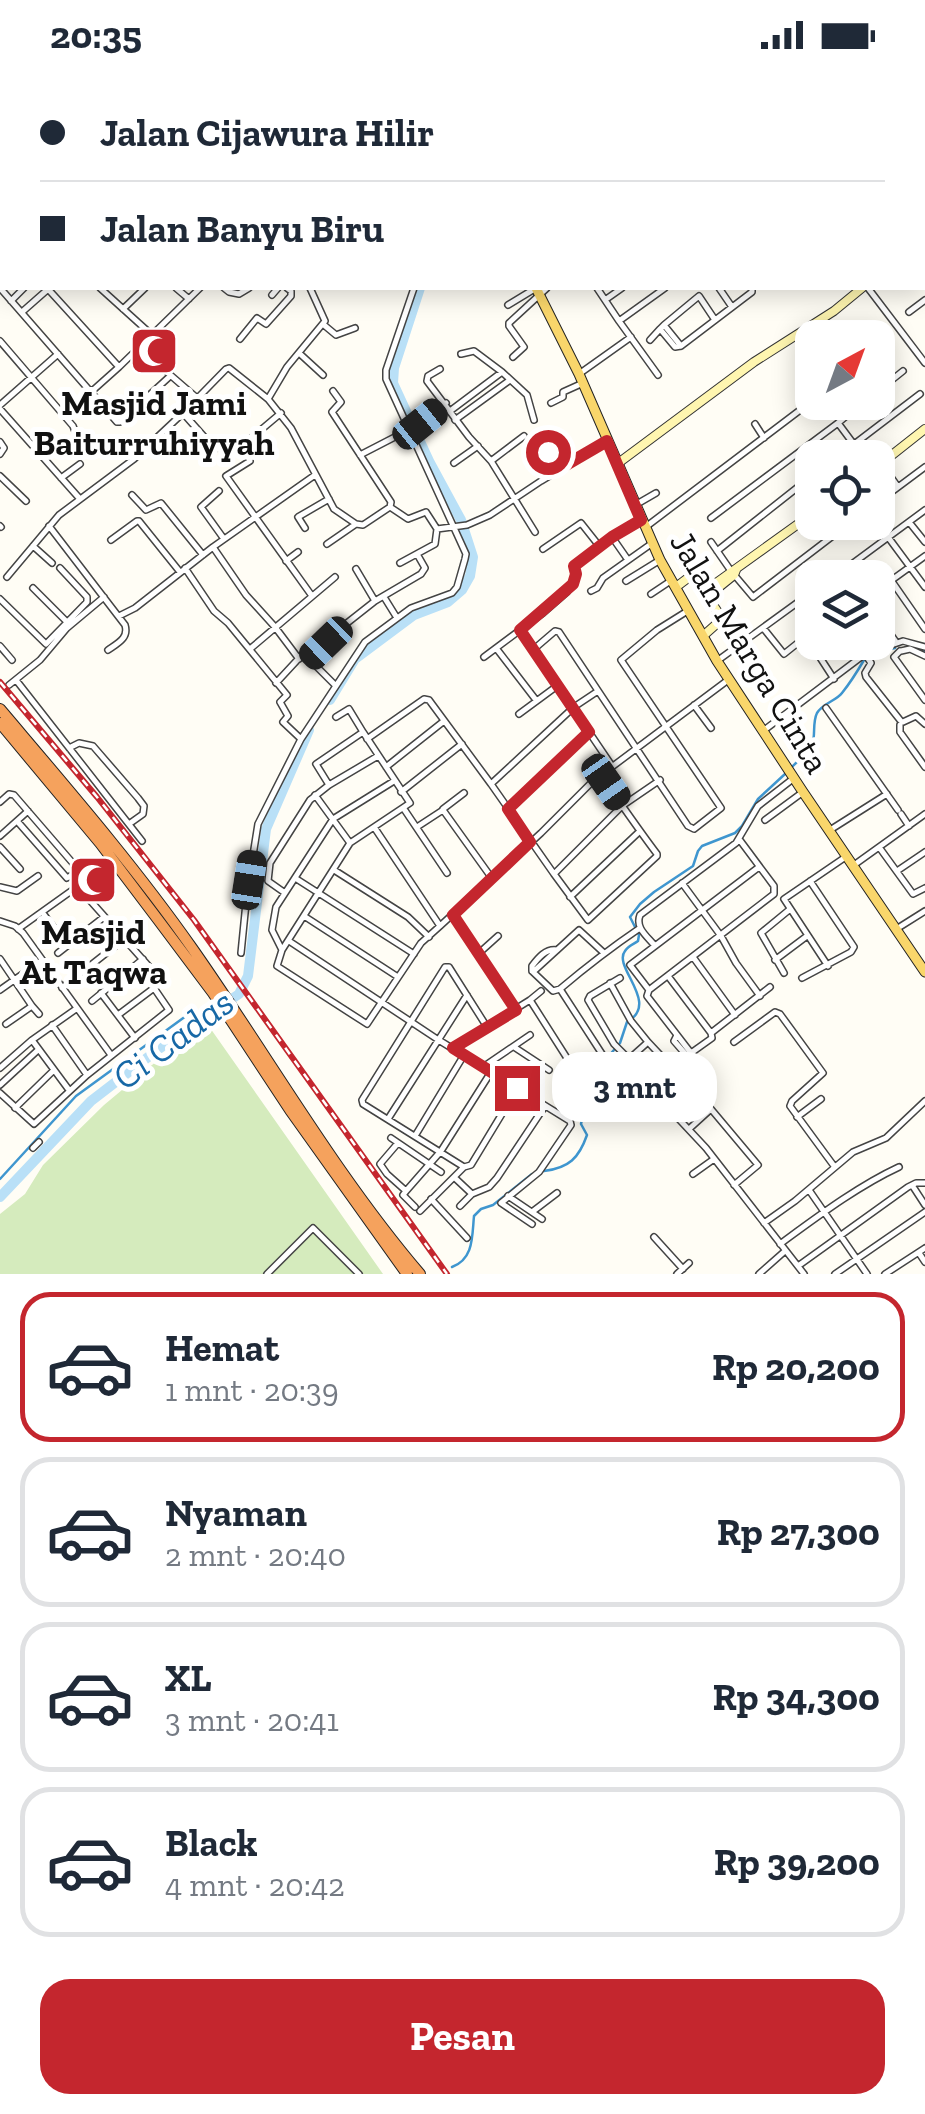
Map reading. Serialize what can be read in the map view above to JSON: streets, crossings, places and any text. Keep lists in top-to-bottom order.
{
  "streets": {
    "main road": ["Jalan Marga Cinta"]
  },
  "water": ["Ci Cadas"],
  "places": {
    "mosque": ["Masjid Jami Baiturruhiyyah", "Masjid At Taqwa"]
  },
  "north": "top right",
  "page": {
    "status": "20:35",
    "banner": ["Jalan Cijawura Hilir", "Jalan Banyu Biru"],
    "bubble": "3 mnt",
    "list": [
      {
        "name": "Hemat",
        "note": "1 mnt · 20:39",
        "value": "Rp 20,200"
      },
      {
        "name": "Nyaman",
        "note": "2 mnt · 20:40",
        "value": "Rp 27,300"
      },
      {
        "name": "XL",
        "note": "3 mnt · 20:41",
        "value": "Rp 34,300"
      },
      {
        "name": "Black",
        "note": "4 mnt · 20:42",
        "value": "Rp 39,200"
      }
    ],
    "buttons": "Pesan"
  }
}
